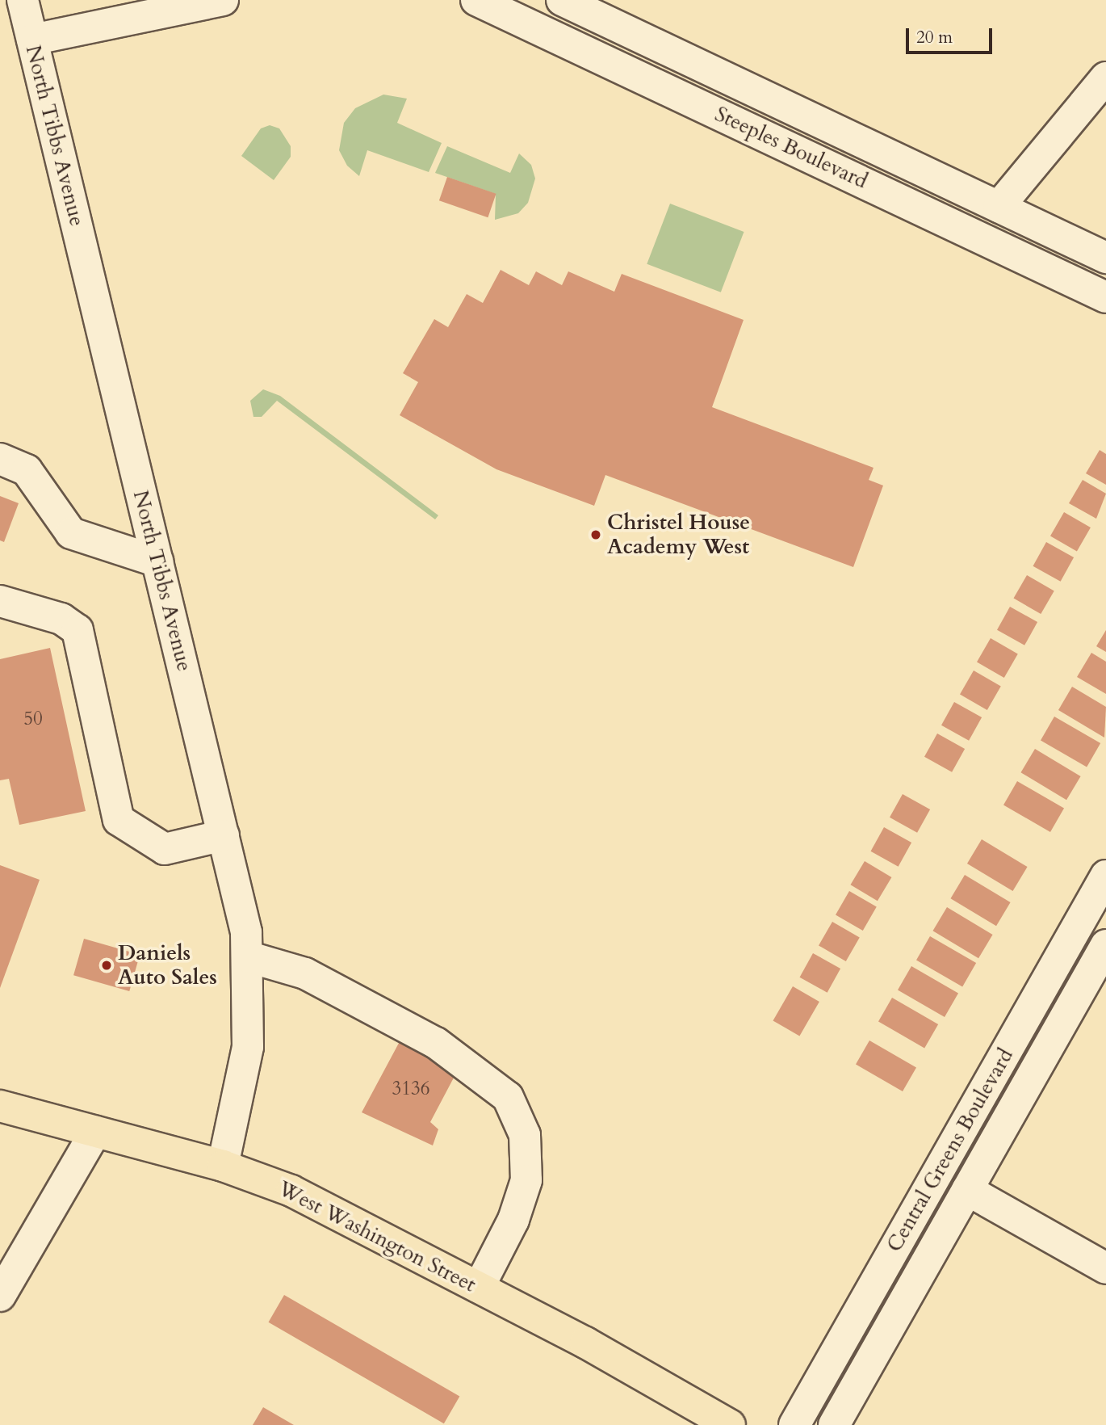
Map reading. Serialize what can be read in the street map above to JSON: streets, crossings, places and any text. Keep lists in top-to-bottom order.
{
  "streets": {
    "main road": ["West Washington Street"],
    "street": ["North Tibbs Avenue", "Steeples Boulevard", "Central Greens Boulevard"]
  },
  "crossings": [
    ["North Tibbs Avenue", "West Washington Street"]
  ],
  "places": ["Christel House Academy West", "Daniels Auto Sales"],
  "house_numbers": ["50", "3136"],
  "scale_bar": "20 m"
}
